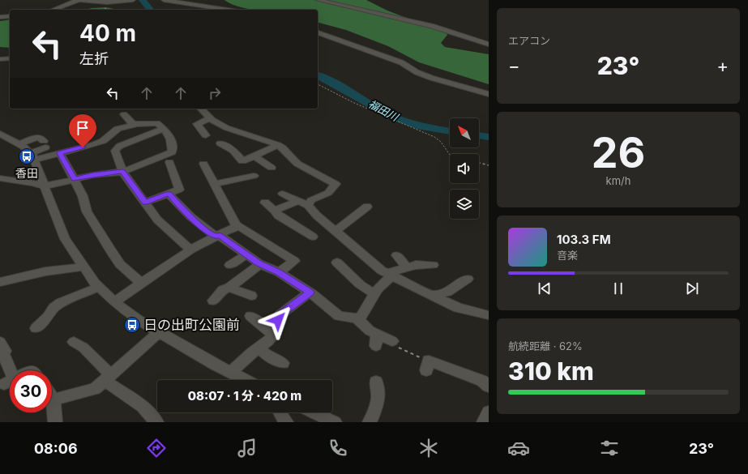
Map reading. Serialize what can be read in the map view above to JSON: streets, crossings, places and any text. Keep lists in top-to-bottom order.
{
  "water": ["福田川"],
  "places": {
    "bus stop": ["香田", "日の出町公園前"]
  },
  "north": "top left",
  "page": {
    "tile": [
      "エアコン",
      ["26", "km/h"],
      ["航続距離 · 62%", "310 km"]
    ],
    "turn": ["40 m", "左折"],
    "heat": ["−", "23°", "+"],
    "song": ["103.3 FM", "音楽"],
    "limit": "30",
    "trip": "08:07 · 1 分 · 420 m",
    "tabs": ["08:06", "23°"]
  }
}
